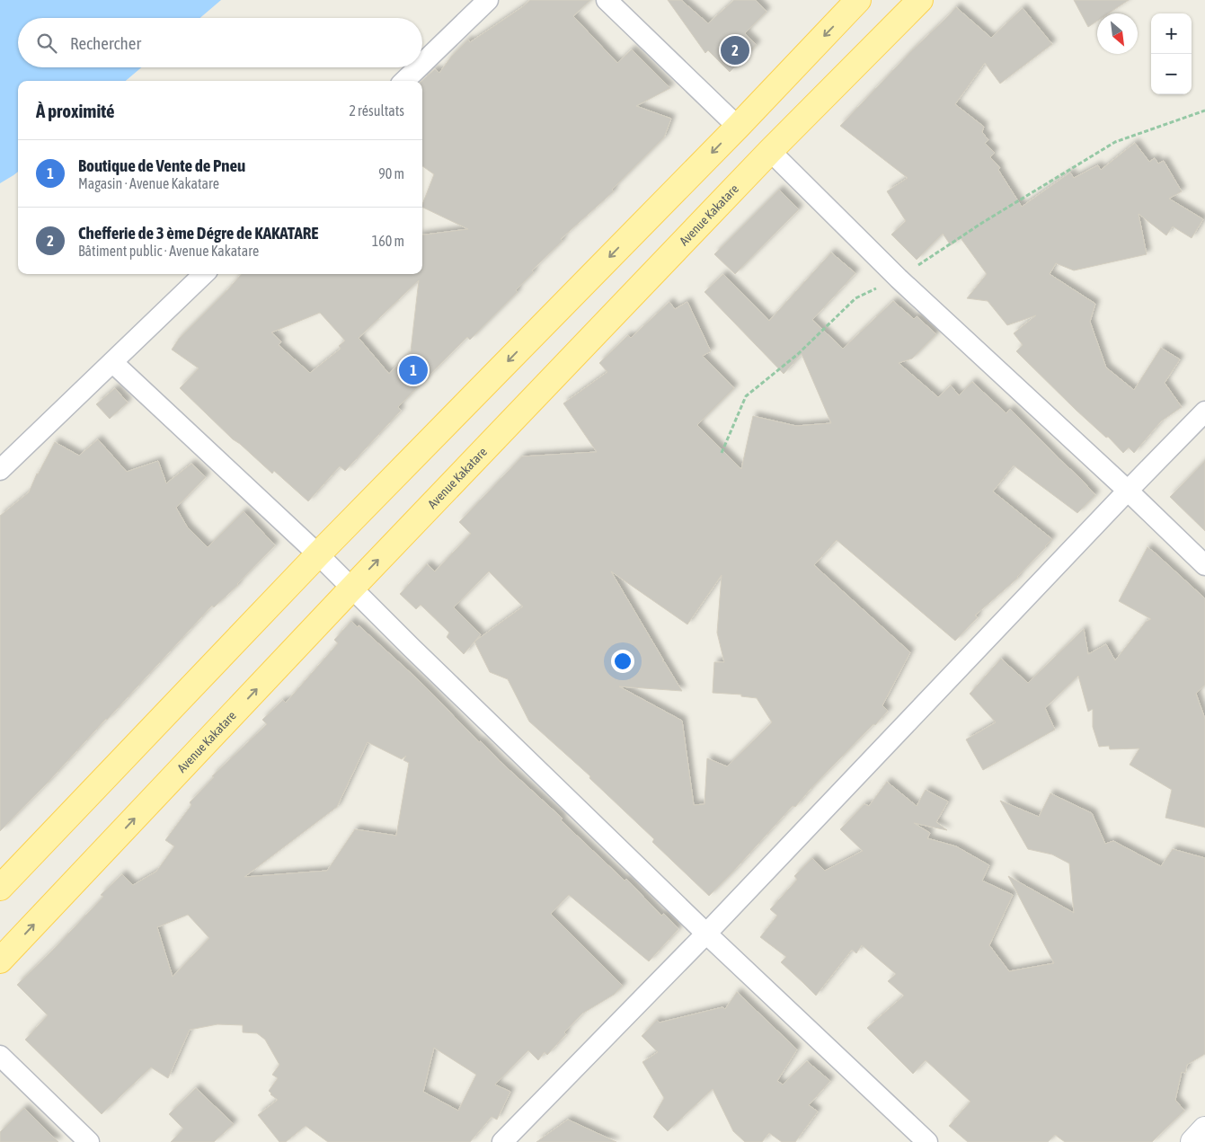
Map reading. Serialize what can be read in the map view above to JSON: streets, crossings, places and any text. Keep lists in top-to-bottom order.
{
  "streets": {
    "main road": ["Avenue Kakatare"]
  },
  "north": "bottom right",
  "page": {
    "map_buttons": ["+", "−"],
    "search": "Rechercher",
    "pins": ["2", "1"],
    "heading": ["À proximité", "2 résultats"],
    "list": [
      {
        "mark": "1",
        "name": "Boutique de Vente de Pneu",
        "note": "Magasin · Avenue Kakatare",
        "value": "90 m"
      },
      {
        "mark": "2",
        "name": "Chefferie de 3 ème Dégre de KAKATARE",
        "note": "Bâtiment public · Avenue Kakatare",
        "value": "160 m"
      }
    ]
  }
}
